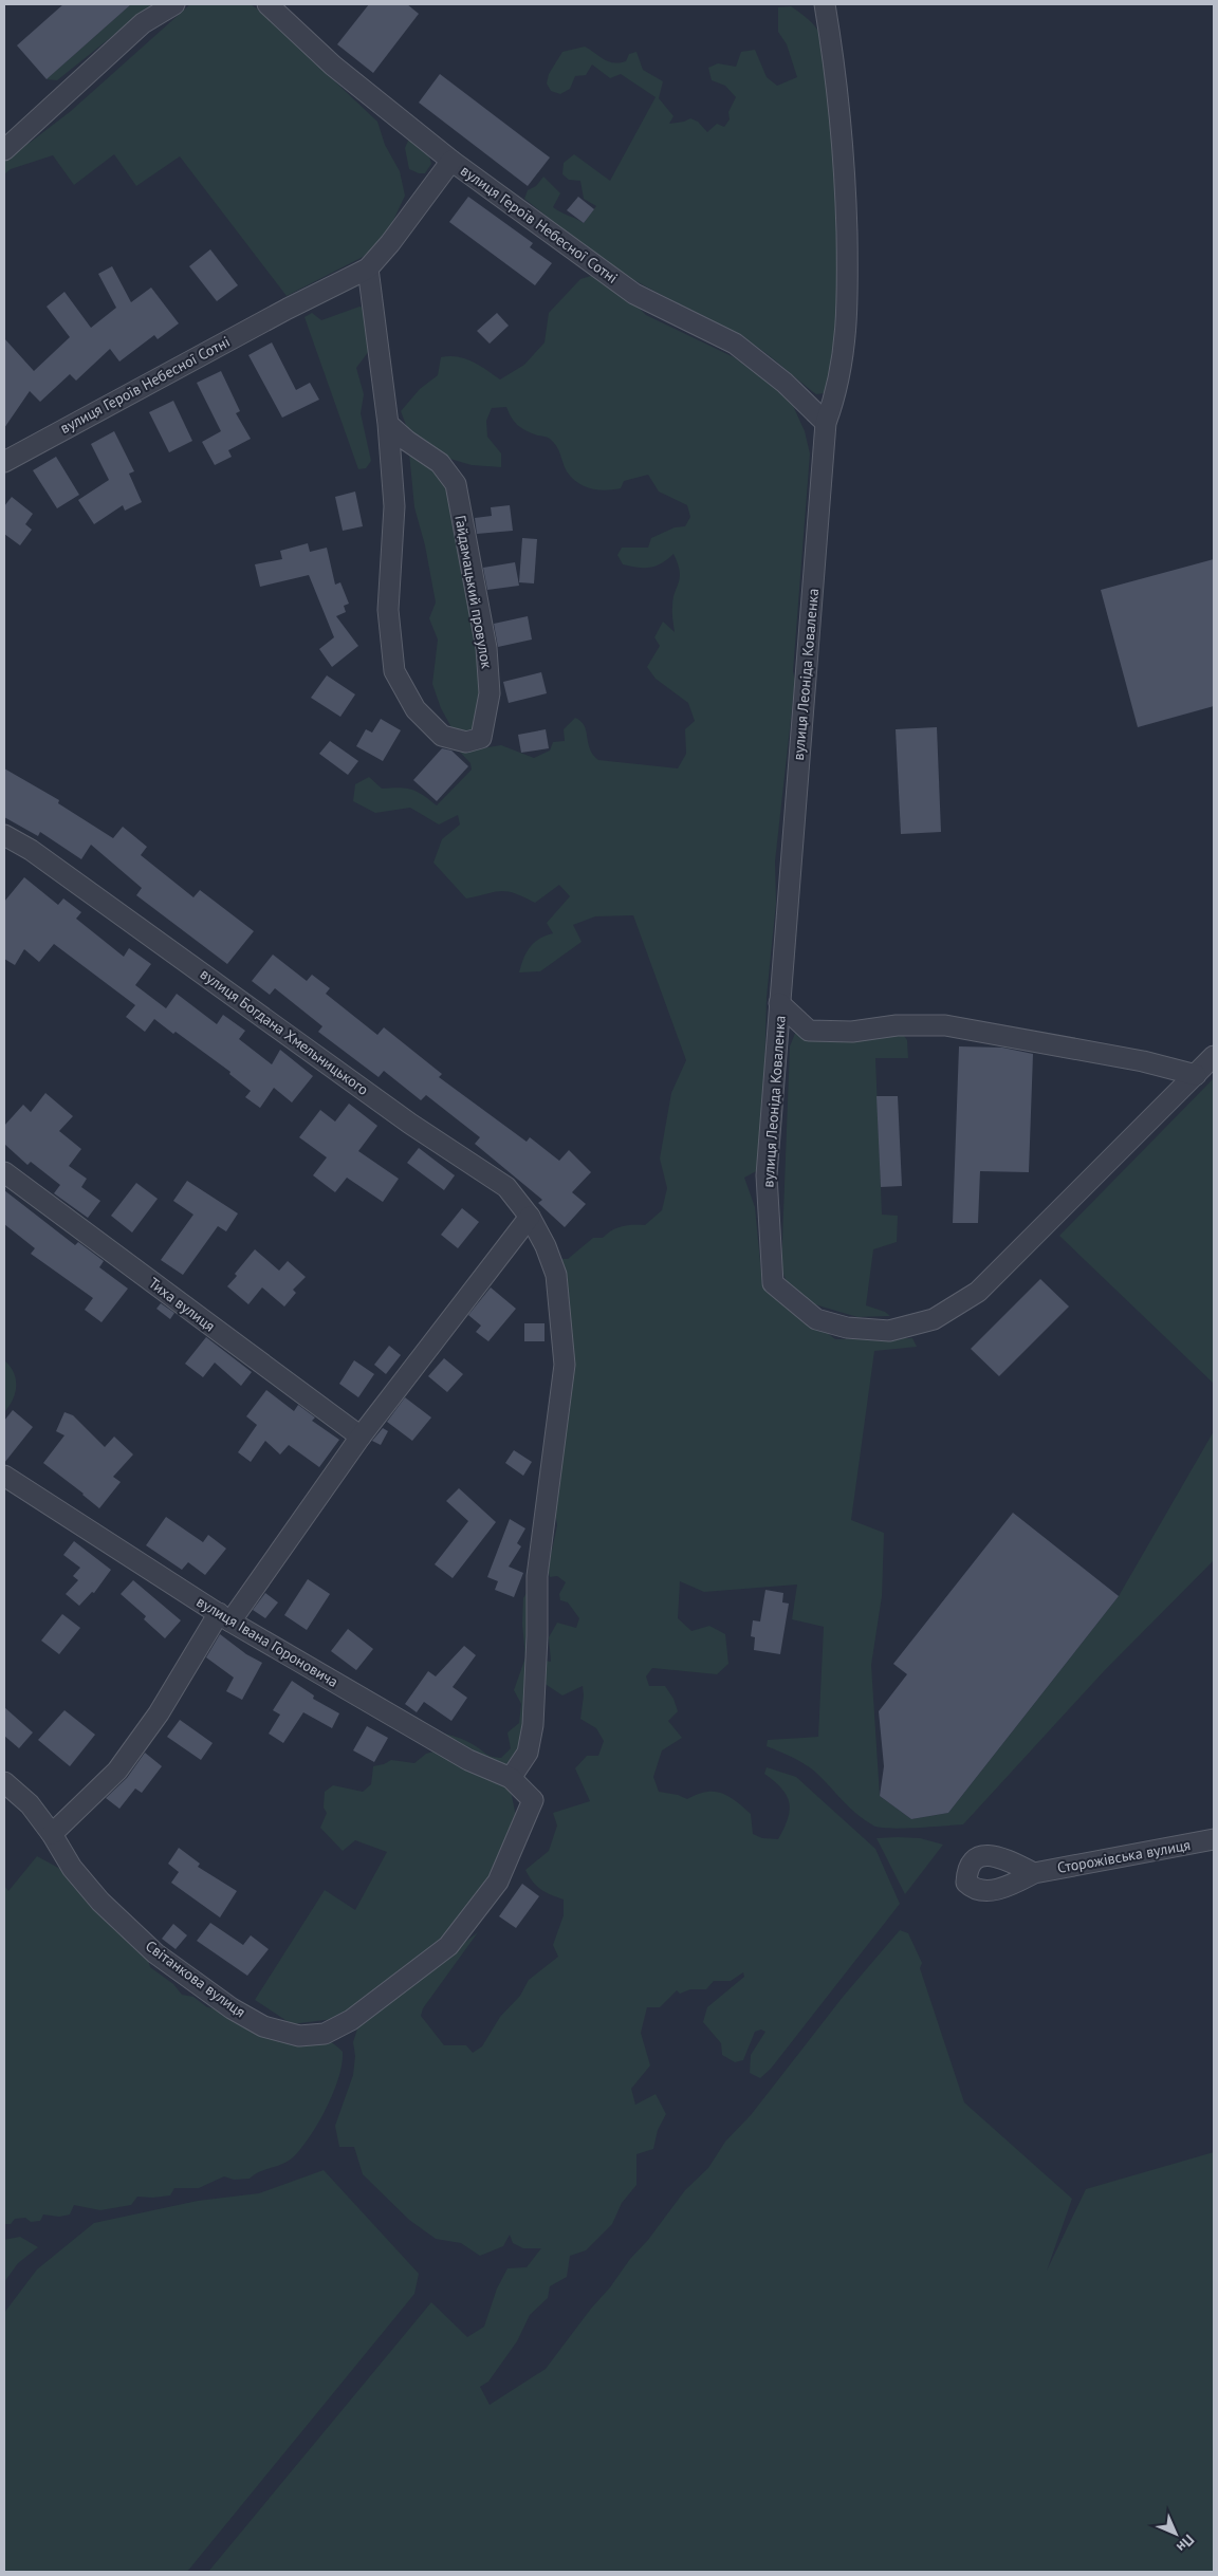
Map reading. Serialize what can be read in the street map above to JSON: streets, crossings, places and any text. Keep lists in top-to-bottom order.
{
  "streets": {
    "street": [
      "вулиця Героїв Небесної Сотні",
      "Гайдамацький провулок",
      "вулиця Леоніда Коваленка",
      "вулиця Богдана Хмельницького",
      "Тиха вулиця",
      "вулиця Івана Гороновича",
      "Сторожівська вулиця",
      "Світанкова вулиця"
    ]
  },
  "crossings": [
    ["вулиця Героїв Небесної Сотні", "Гайдамацький провулок"],
    ["вулиця Героїв Небесної Сотні", "вулиця Леоніда Коваленка"],
    ["вулиця Богдана Хмельницького", "вулиця Івана Гороновича"],
    ["вулиця Івана Гороновича", "Світанкова вулиця"]
  ],
  "north": "bottom right"
}
